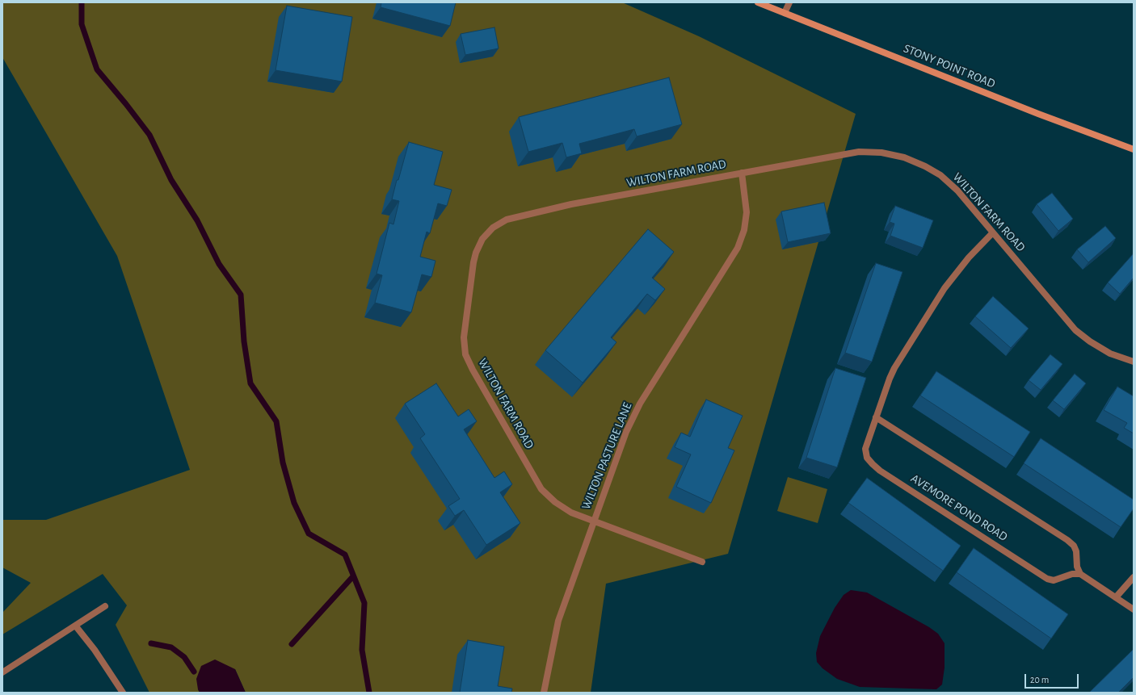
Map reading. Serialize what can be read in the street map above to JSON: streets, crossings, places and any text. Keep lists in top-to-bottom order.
{
  "streets": {
    "main road": ["STONY POINT ROAD"],
    "street": ["WILTON FARM ROAD", "WILTON PASTURE LANE", "AVEMORE POND ROAD"]
  },
  "crossings": [
    ["WILTON FARM ROAD", "WILTON PASTURE LANE"],
    ["WILTON FARM ROAD", "AVEMORE POND ROAD"]
  ],
  "scale_bar": "20 m"
}
